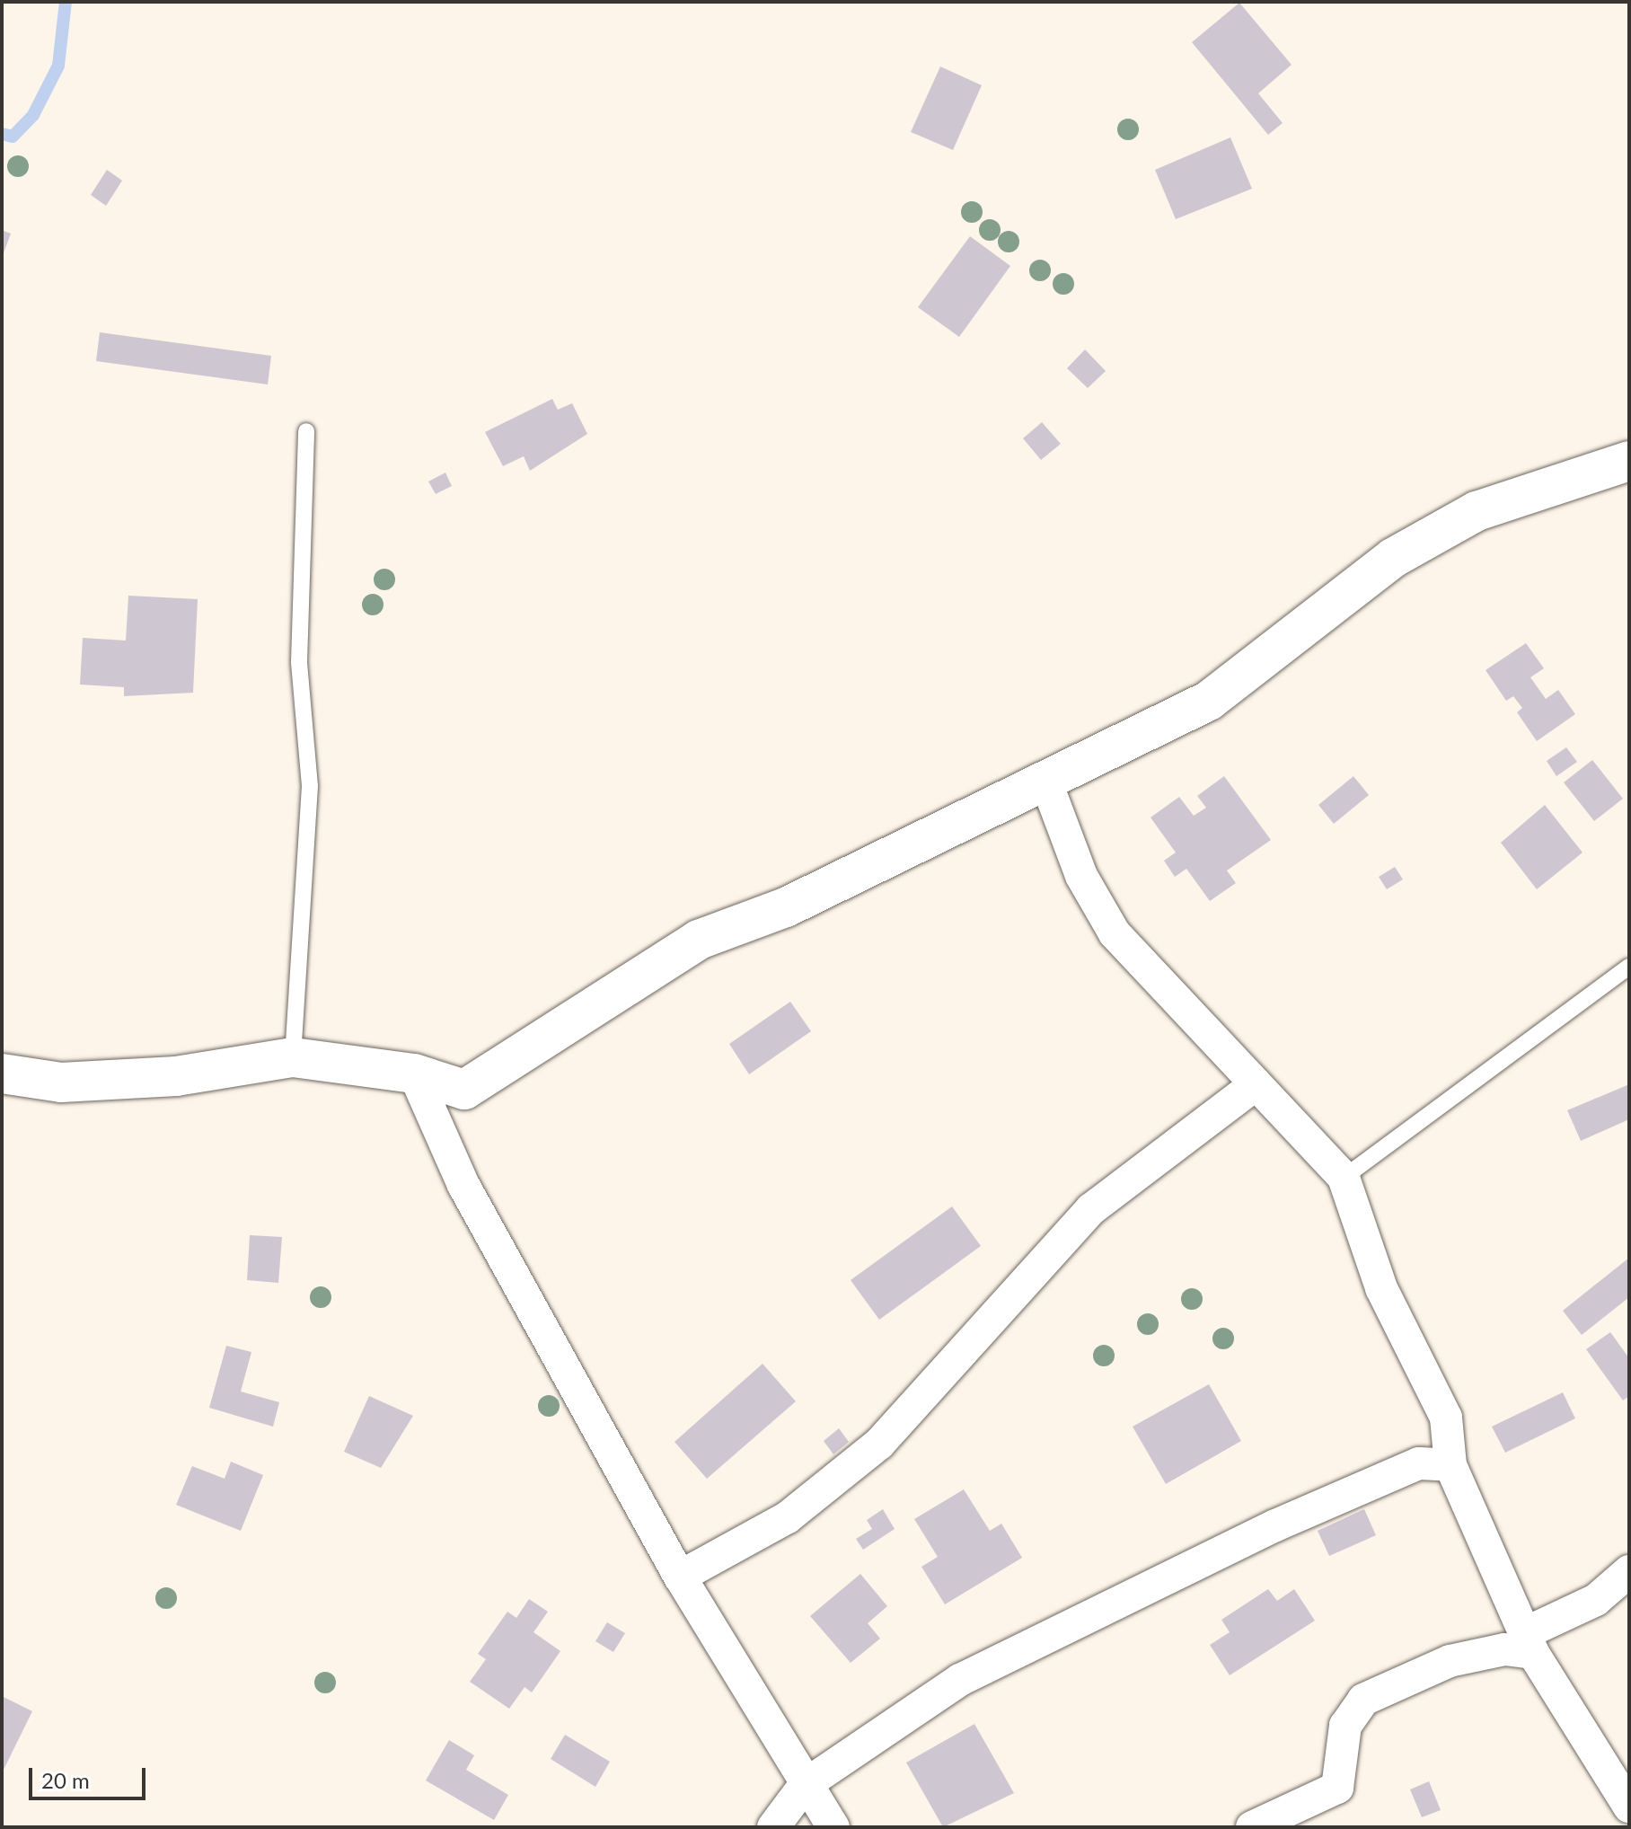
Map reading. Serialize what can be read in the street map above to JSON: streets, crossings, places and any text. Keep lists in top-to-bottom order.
{
  "scale_bar": "20 m"
}
